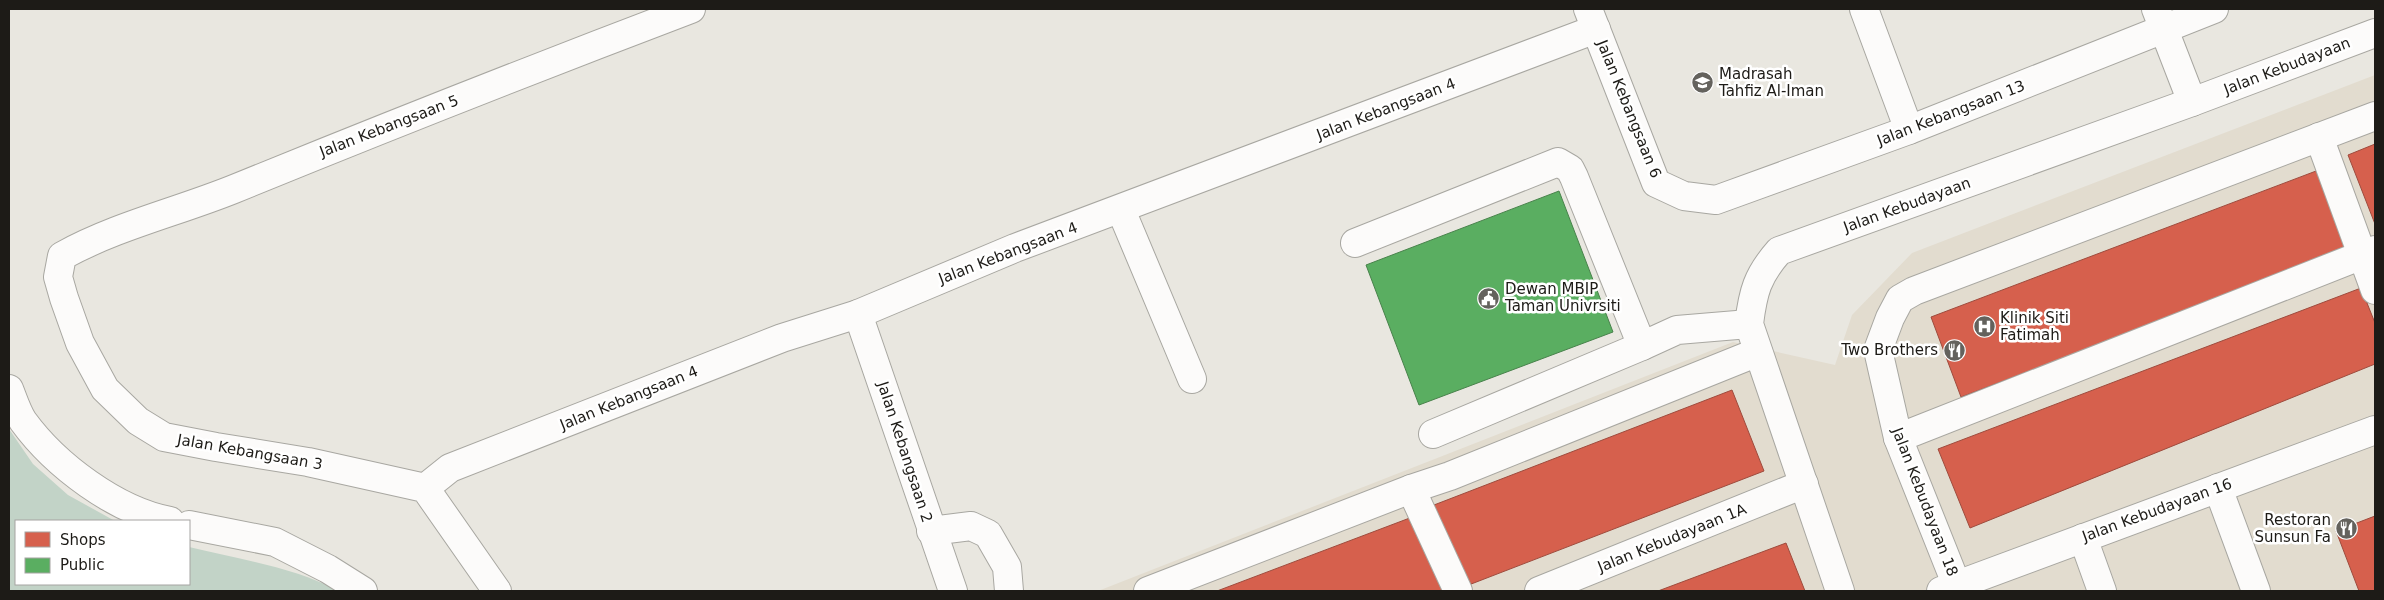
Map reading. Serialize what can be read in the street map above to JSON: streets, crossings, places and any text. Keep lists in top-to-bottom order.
{
  "streets": {
    "street": [
      "Jalan Kebudayaan",
      "Jalan Kebangsaan 4",
      "Jalan Kebangsaan 6",
      "Jalan Kebangsaan 13",
      "Jalan Kebangsaan 5",
      "Jalan Kebangsaan 3",
      "Jalan Kebangsaan 2",
      "Jalan Kebudayaan 18",
      "Jalan Kebudayaan 16",
      "Jalan Kebudayaan 1A"
    ]
  },
  "crossings": [
    ["Jalan Kebudayaan", "Jalan Kebudayaan 1A"],
    ["Jalan Kebangsaan 4", "Jalan Kebangsaan 6"],
    ["Jalan Kebangsaan 4", "Jalan Kebangsaan 3"],
    ["Jalan Kebangsaan 4", "Jalan Kebangsaan 2"],
    ["Jalan Kebangsaan 6", "Jalan Kebangsaan 13"],
    ["Jalan Kebangsaan 5", "Jalan Kebangsaan 3"],
    ["Jalan Kebudayaan 18", "Jalan Kebudayaan 16"]
  ],
  "places": {
    "school or university": ["Madrasah Tahfiz Al-Iman"],
    "public building": ["Dewan MBIP Taman Univrsiti"],
    "hospital": ["Klinik Siti Fatimah"],
    "restaurant": ["Two Brothers", "Restoran Sunsun Fa"]
  },
  "legend": ["Shops", "Public"]
}
